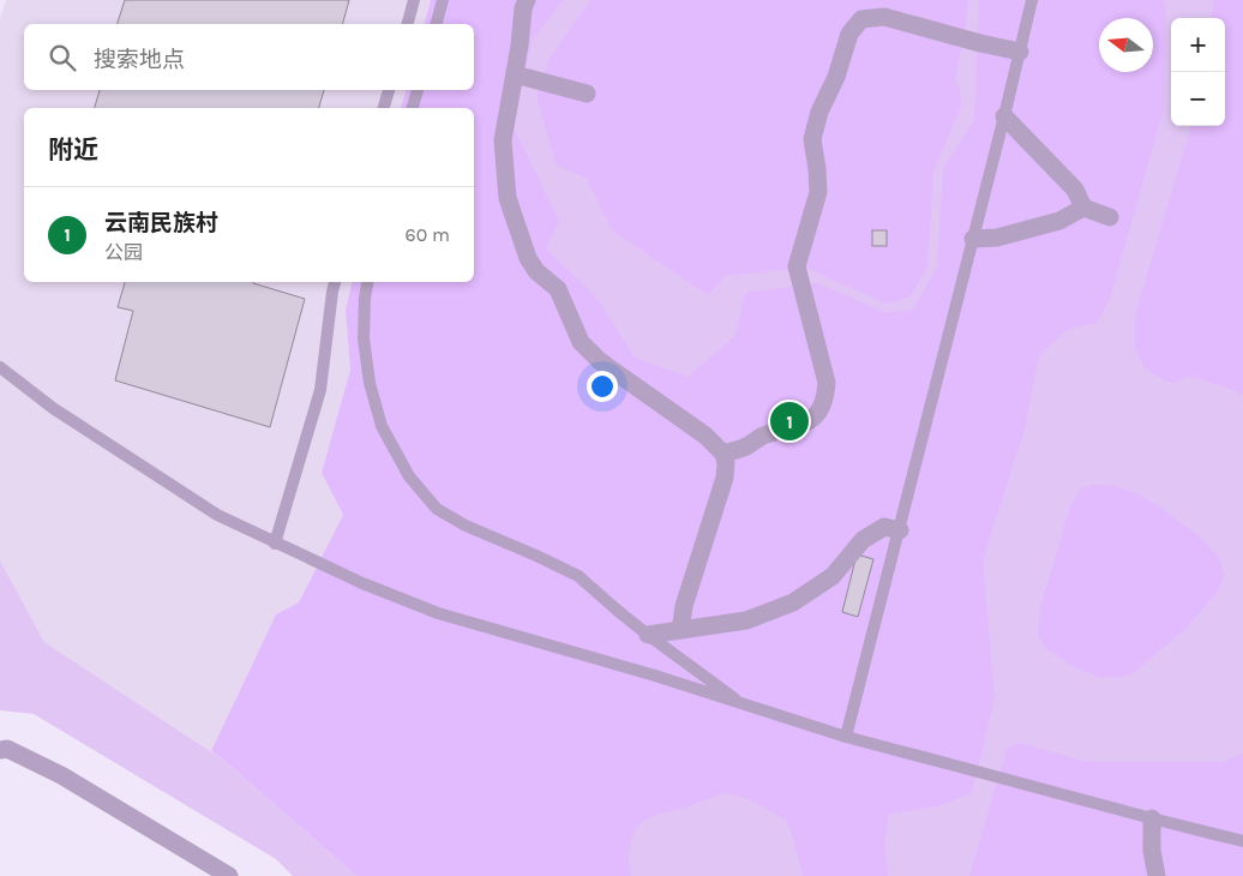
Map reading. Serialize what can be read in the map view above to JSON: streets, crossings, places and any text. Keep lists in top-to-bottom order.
{
  "north": "left",
  "page": {
    "map_buttons": ["+", "−"],
    "search": "搜索地点",
    "heading": "附近",
    "list": [
      {
        "mark": "1",
        "name": "云南民族村",
        "note": "公园",
        "value": "60 m"
      }
    ],
    "pins": "1"
  }
}
